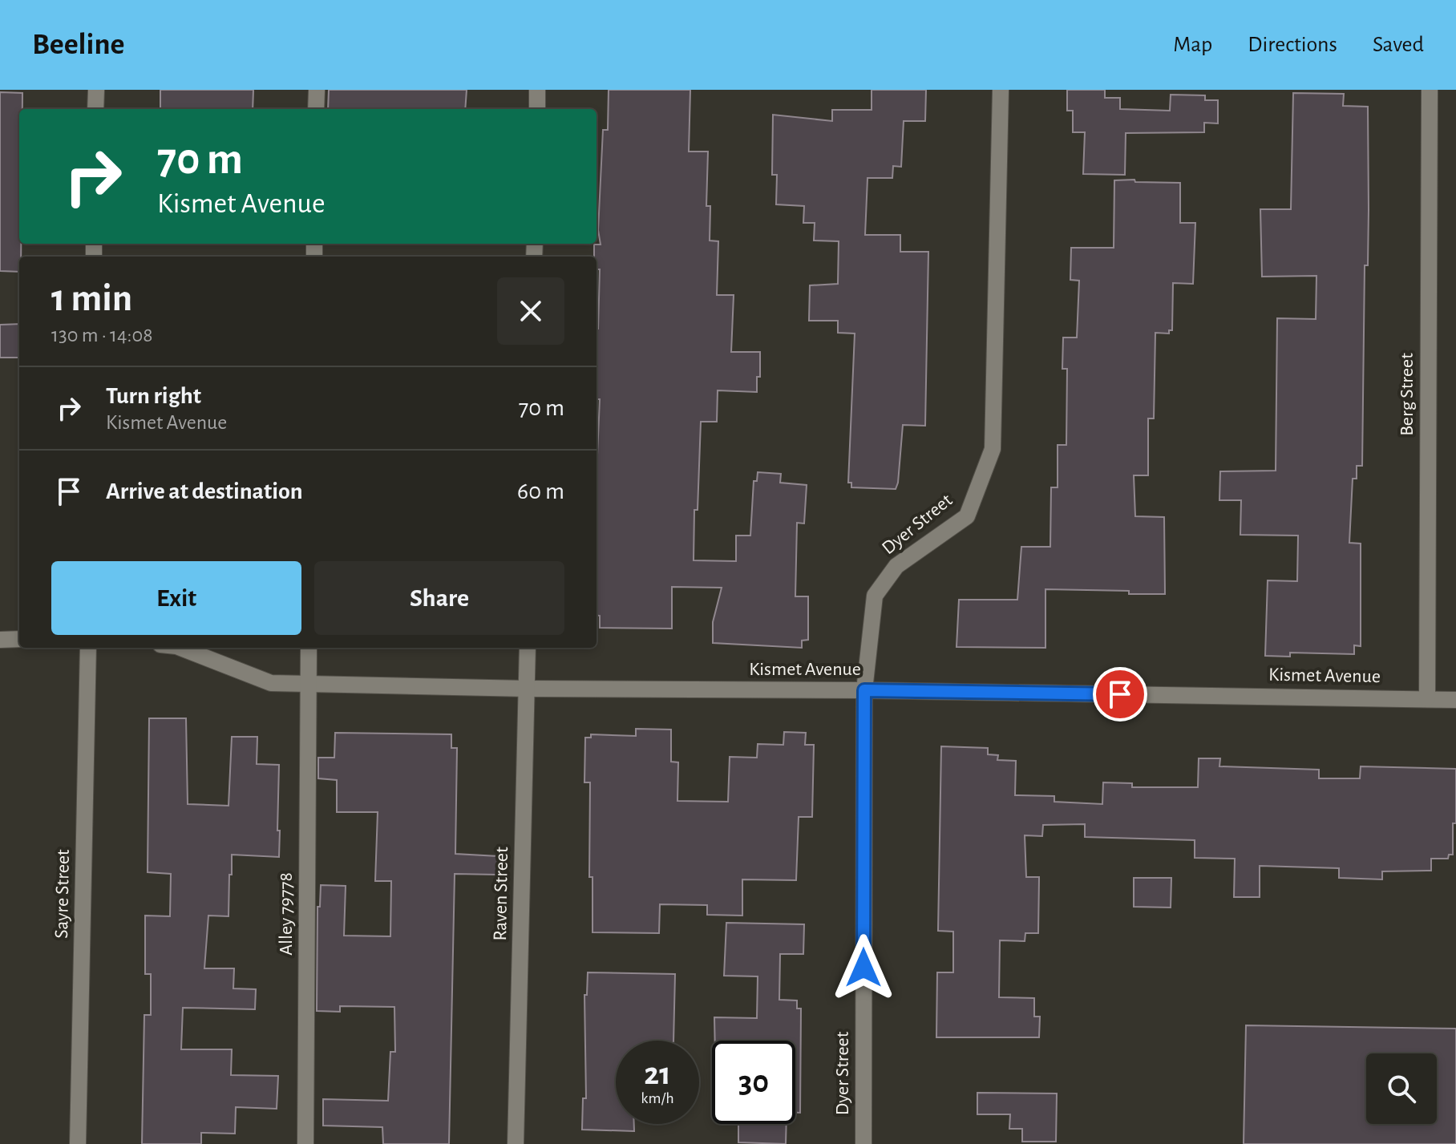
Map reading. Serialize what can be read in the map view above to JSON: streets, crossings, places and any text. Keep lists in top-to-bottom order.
{
  "streets": {
    "street": [
      "Berg Street",
      "Dyer Street",
      "Kismet Avenue",
      "Sayre Street",
      "Raven Street",
      "Alley 79778"
    ]
  },
  "crossings": [
    ["Berg Street", "Kismet Avenue"],
    ["Dyer Street", "Kismet Avenue"],
    ["Kismet Avenue", "Raven Street"],
    ["Kismet Avenue", "Alley 79778"]
  ],
  "page": {
    "header": "Beeline",
    "nav": ["Map", "Directions", "Saved"],
    "turn": ["70 m", "Kismet Avenue"],
    "heading": ["1 min", "130 m · 14:08"],
    "list": [
      {
        "name": "Turn right",
        "note": "Kismet Avenue",
        "value": "70 m"
      },
      {
        "name": "Arrive at destination",
        "value": "60 m"
      }
    ],
    "buttons": ["Exit", "Share"],
    "speed": "21 km/h",
    "limit": "30"
  }
}
